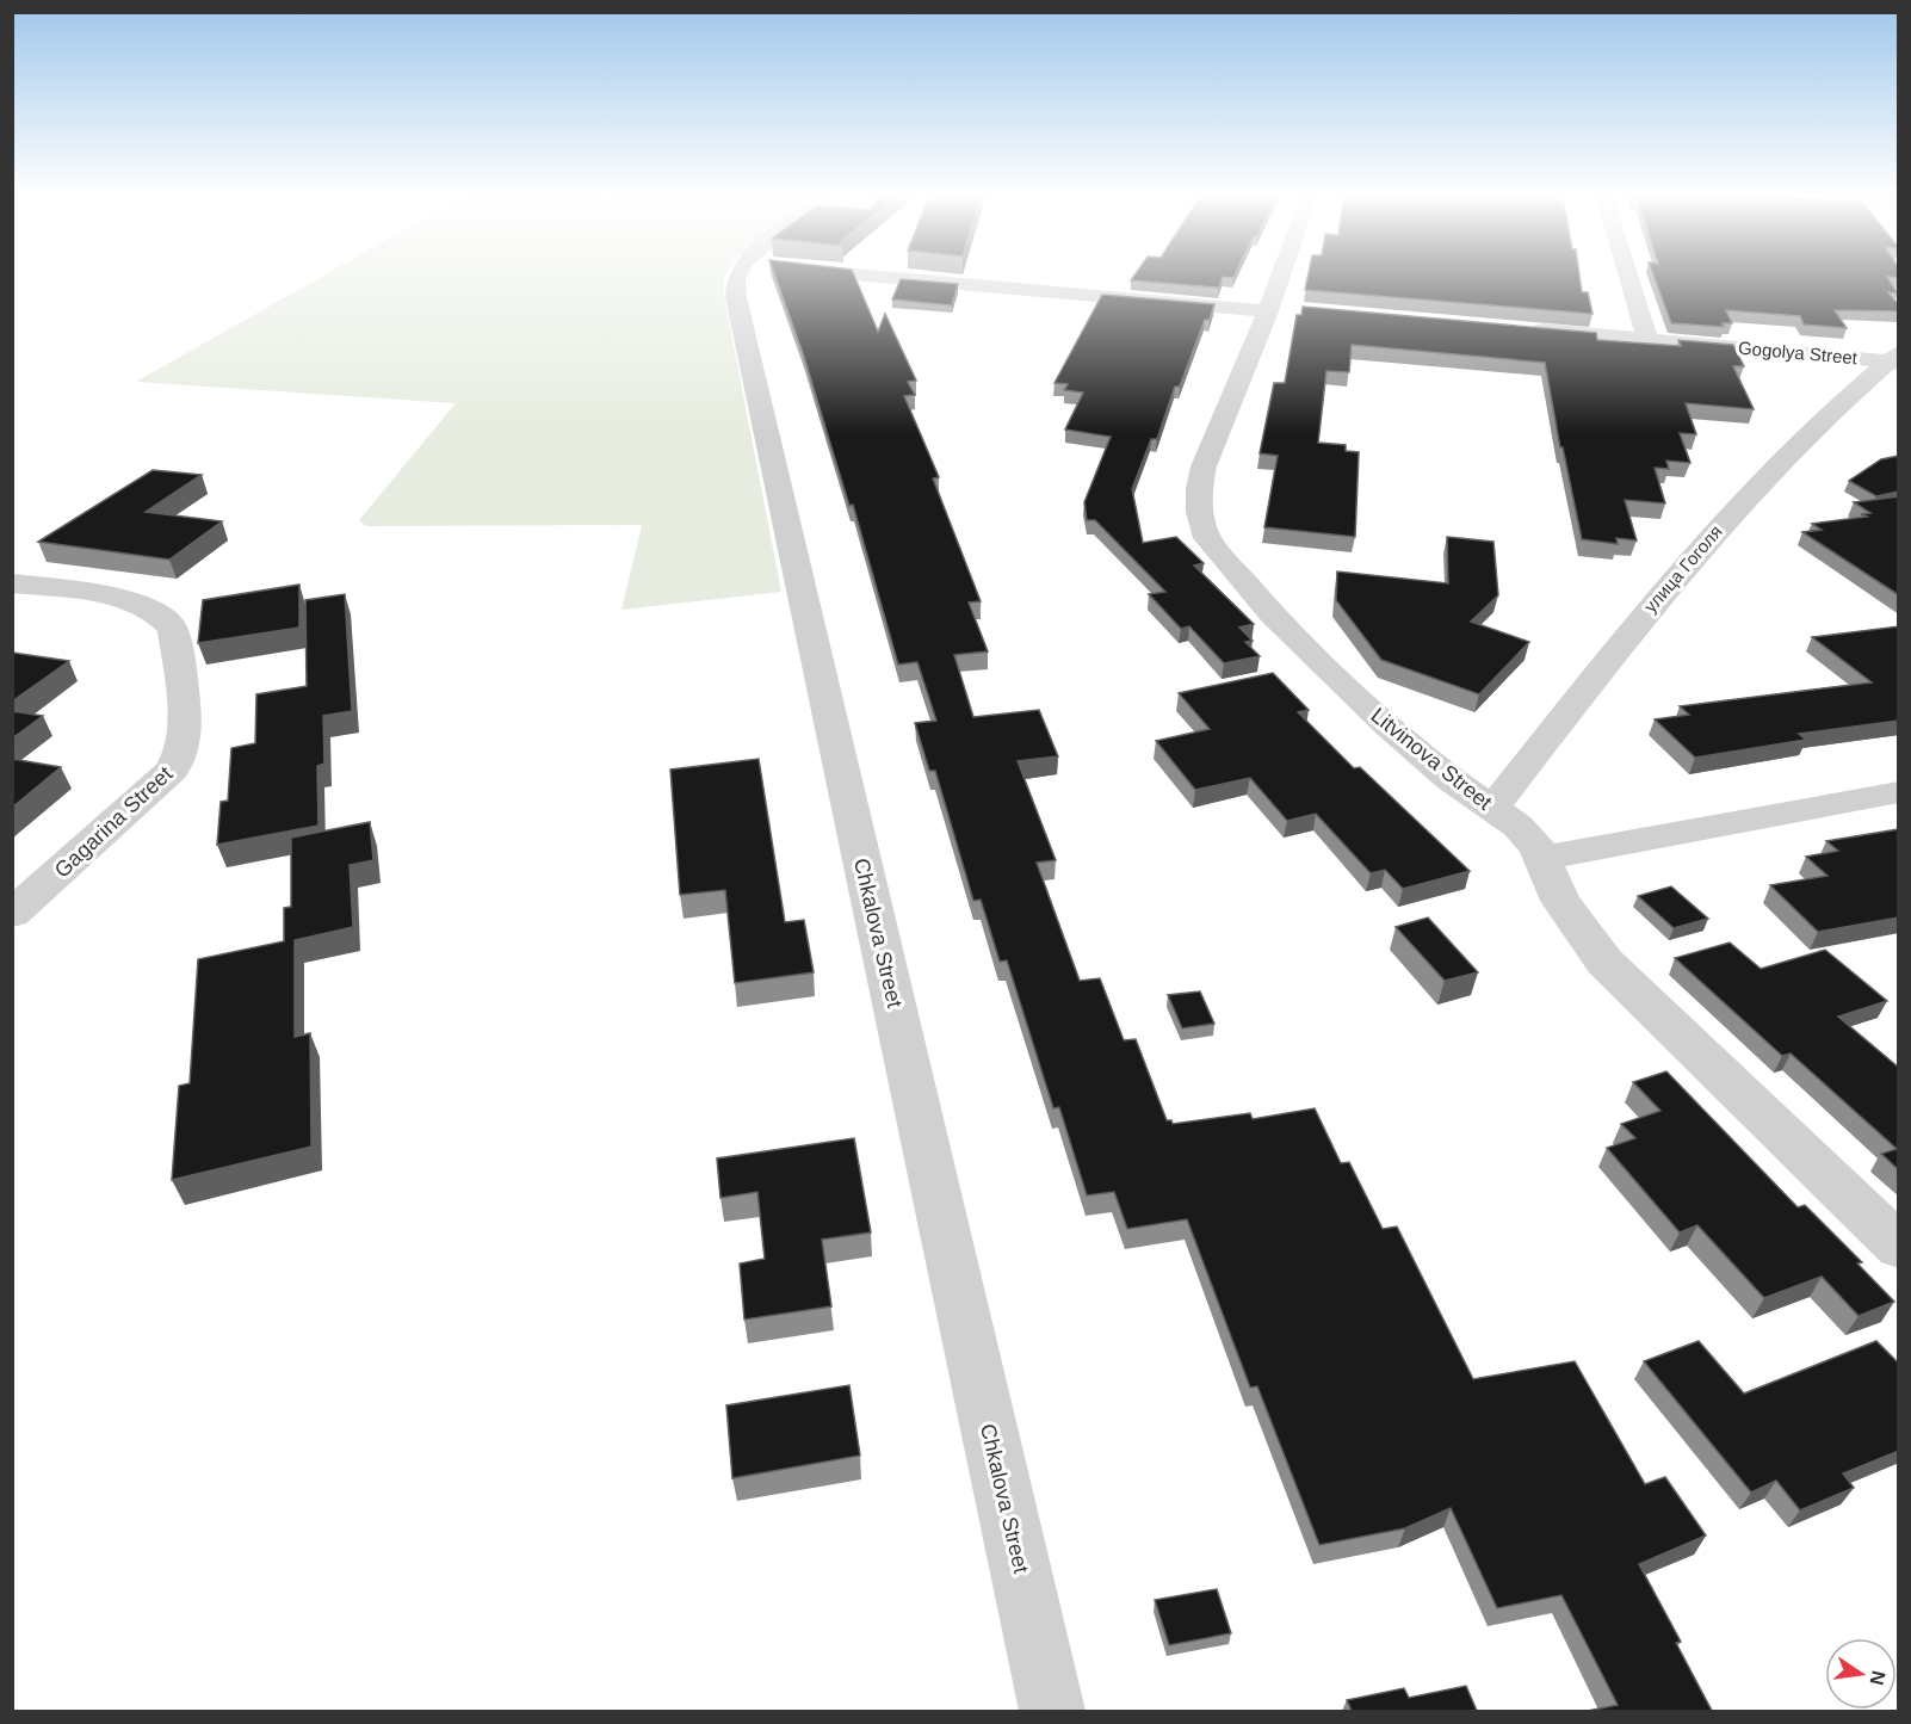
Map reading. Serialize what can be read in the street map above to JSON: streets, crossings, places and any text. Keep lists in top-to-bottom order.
{
  "streets": {
    "street": [
      "Gogolya Street",
      "улица Гоголя",
      "Litvinova Street",
      "Gagarina Street",
      "Chkalova Street"
    ]
  },
  "crossings": [
    ["Gogolya Street", "улица Гоголя"],
    ["улица Гоголя", "Litvinova Street"]
  ],
  "north": "right"
}
